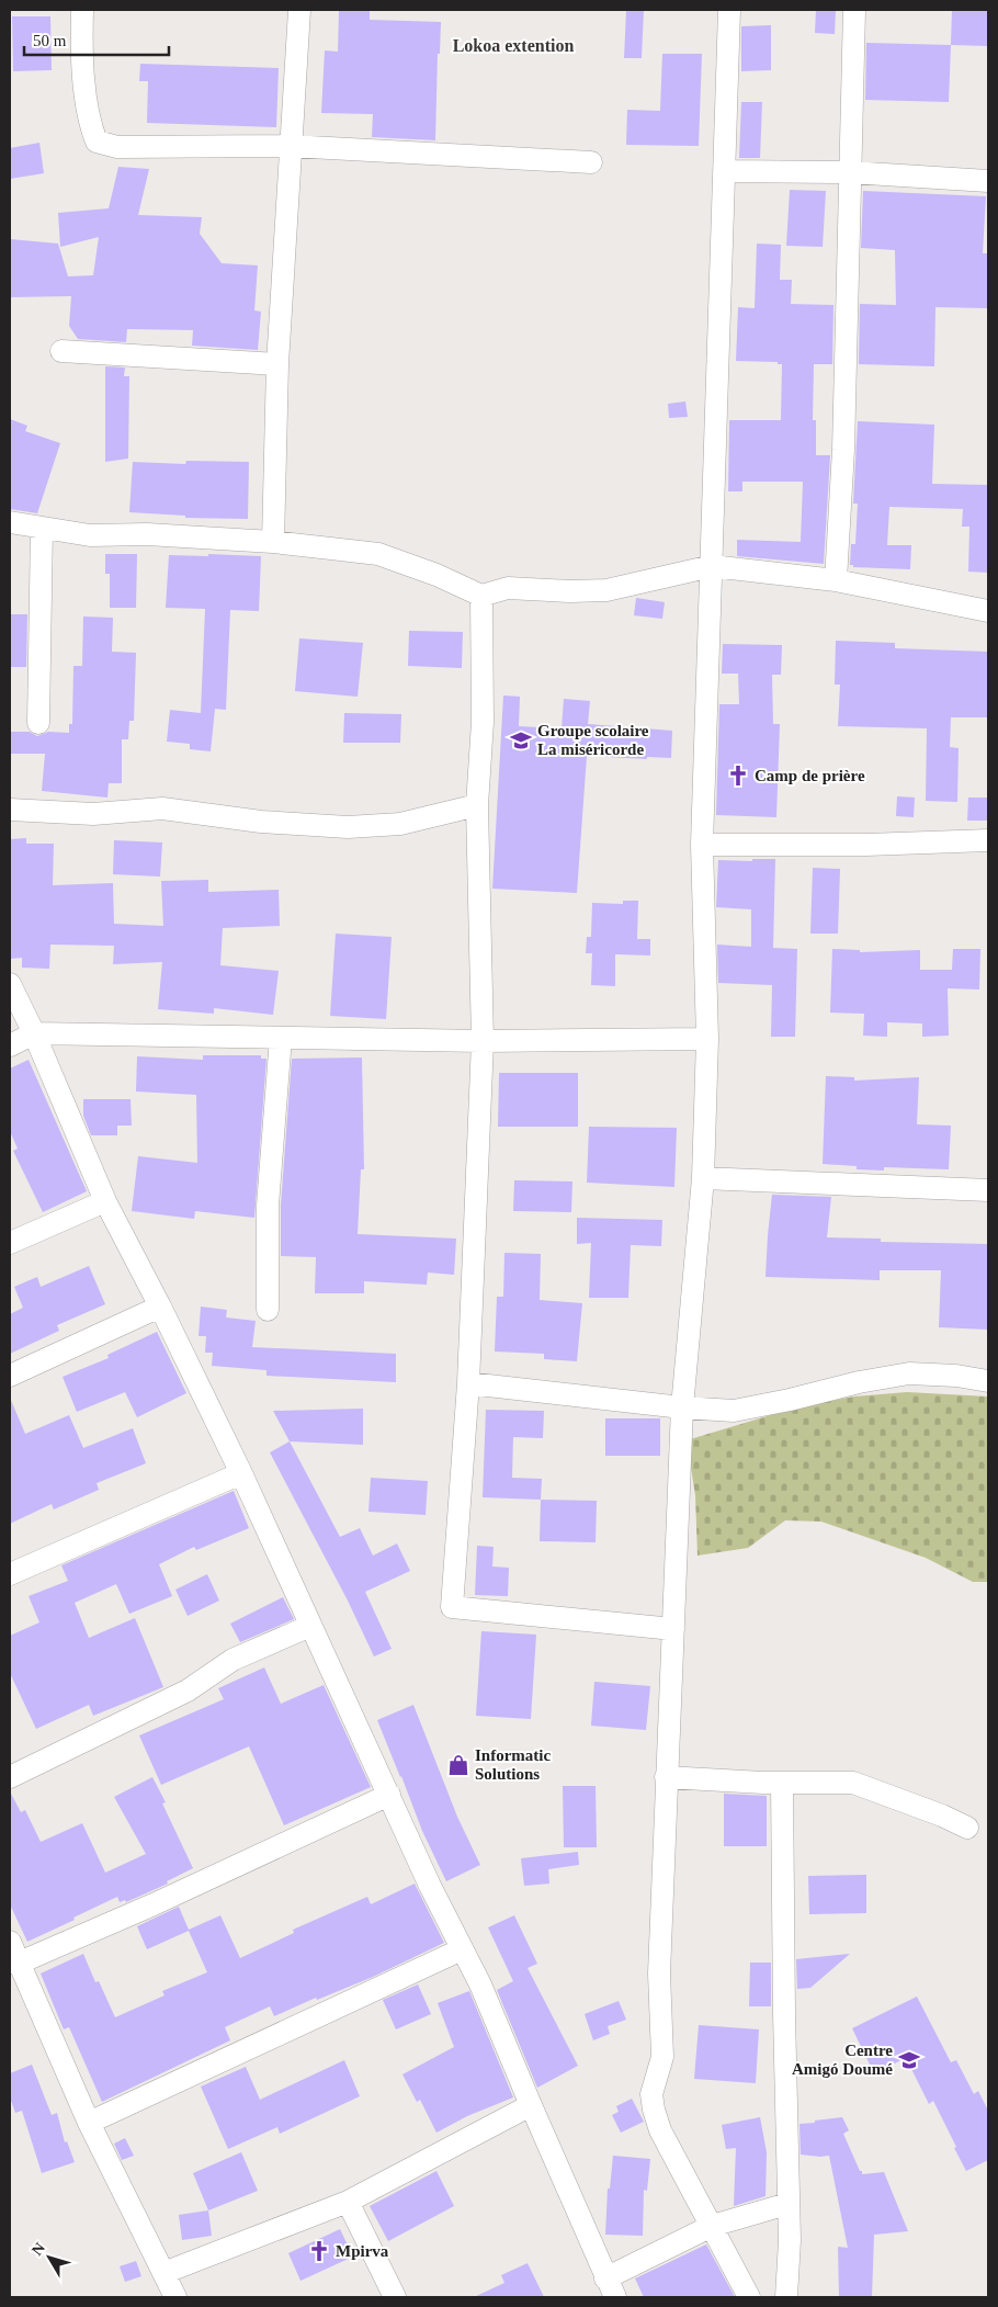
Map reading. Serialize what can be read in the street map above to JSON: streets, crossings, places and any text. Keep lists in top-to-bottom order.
{
  "districts": ["Lokoa extention"],
  "places": {
    "school or university": ["Groupe scolaire La miséricorde", "Centre Amigó Doumé"],
    "church": ["Camp de prière", "Mpirva"],
    "shop": ["Informatic Solutions"]
  },
  "scale_bar": "50 m",
  "north": "top left"
}
